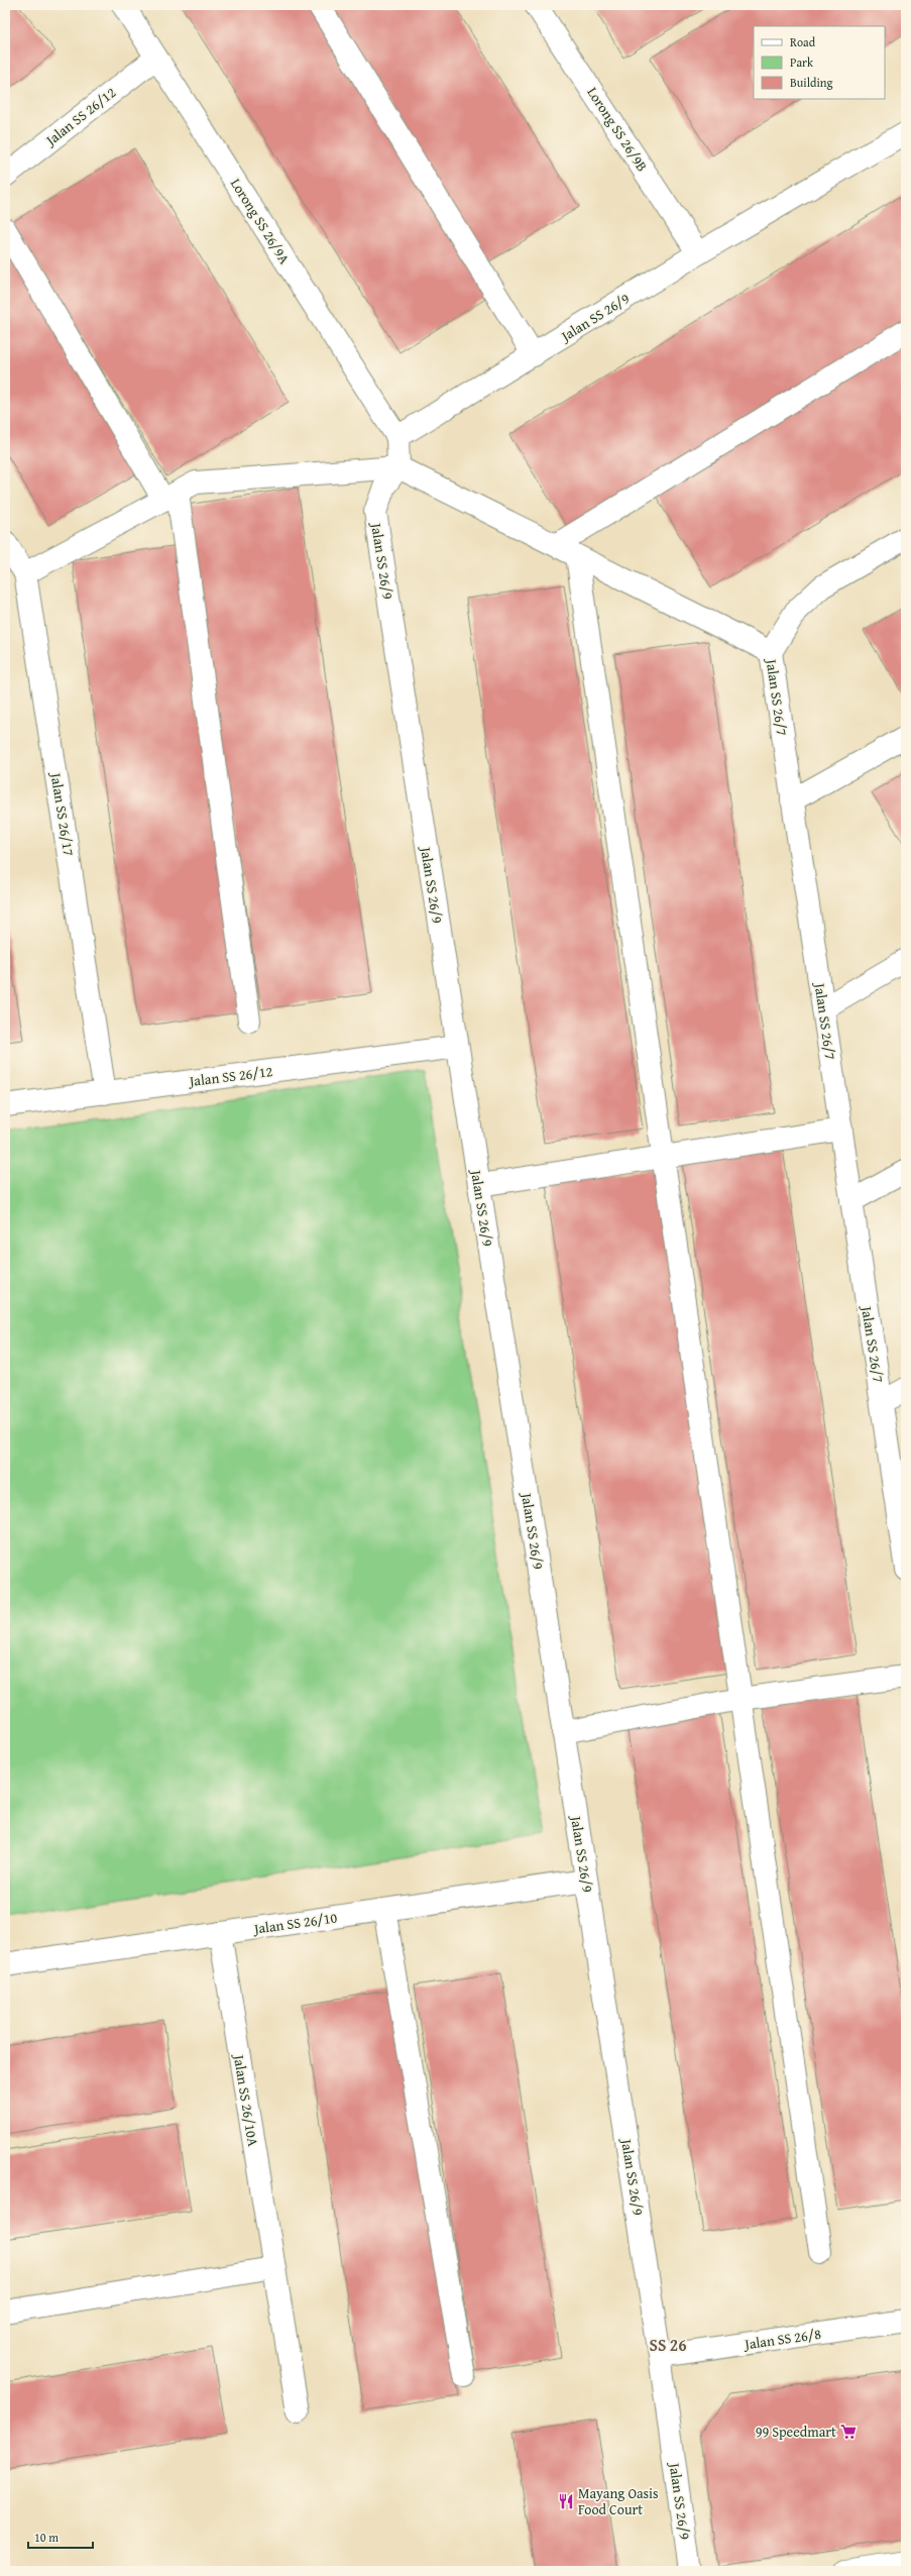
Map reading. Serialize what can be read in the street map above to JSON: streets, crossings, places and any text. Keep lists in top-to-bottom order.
{
  "streets": {
    "street": [
      "Jalan SS 26/12",
      "Lorong SS 26/9B",
      "Lorong SS 26/9A",
      "Jalan SS 26/9",
      "Jalan SS 26/7",
      "Jalan SS 26/17",
      "Jalan SS 26/10",
      "Jalan SS 26/10A",
      "Jalan SS 26/8"
    ]
  },
  "crossings": [
    ["Jalan SS 26/12", "Lorong SS 26/9A"],
    ["Jalan SS 26/12", "Jalan SS 26/9"],
    ["Jalan SS 26/12", "Jalan SS 26/17"],
    ["Lorong SS 26/9B", "Jalan SS 26/9"],
    ["Lorong SS 26/9A", "Jalan SS 26/9"],
    ["Jalan SS 26/9", "Jalan SS 26/10"],
    ["Jalan SS 26/9", "Jalan SS 26/8"],
    ["Jalan SS 26/10", "Jalan SS 26/10A"]
  ],
  "districts": ["SS 26"],
  "places": {
    "supermarket": ["99 Speedmart"],
    "restaurant": ["Mayang Oasis Food Court"]
  },
  "legend": ["Road", "Park", "Building"],
  "scale_bar": "10 m"
}
